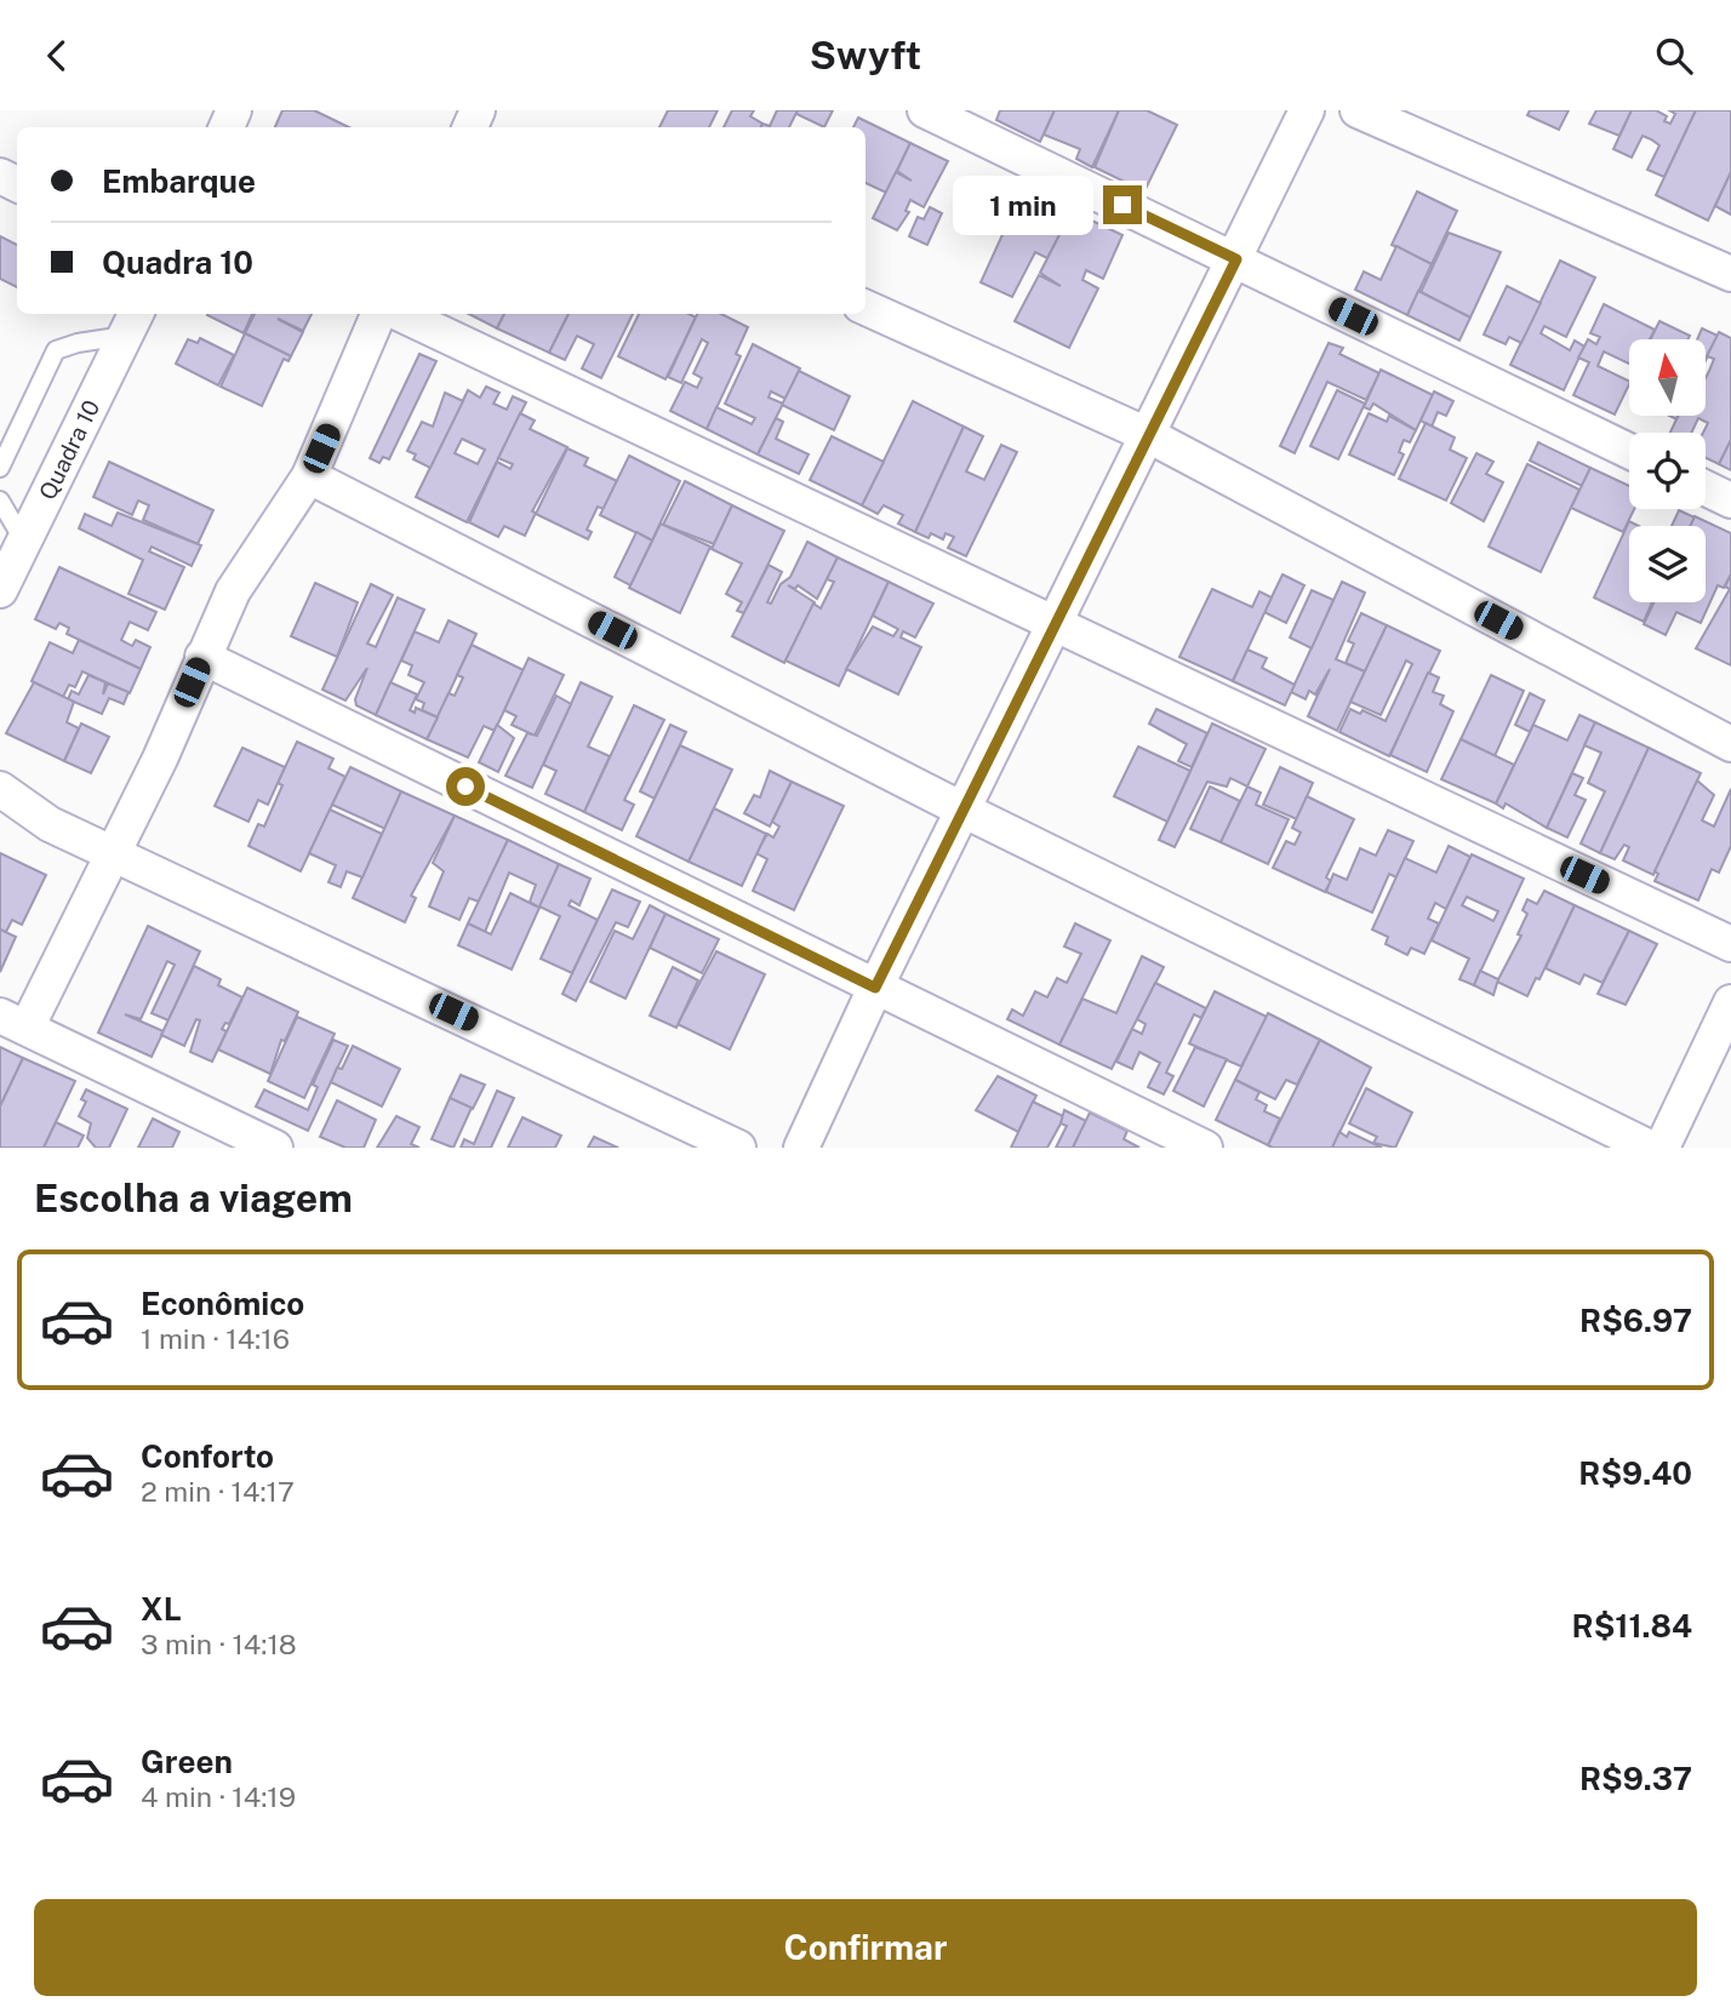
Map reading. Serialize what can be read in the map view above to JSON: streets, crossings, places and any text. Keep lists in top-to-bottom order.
{
  "streets": {
    "street": ["Quadra 10"]
  },
  "north": "top",
  "page": {
    "header": "Swyft",
    "banner": ["Embarque", "Quadra 10"],
    "bubble": "1 min",
    "heading": "Escolha a viagem",
    "list": [
      {
        "name": "Econômico",
        "note": "1 min · 14:16",
        "value": "R$6.97"
      },
      {
        "name": "Conforto",
        "note": "2 min · 14:17",
        "value": "R$9.40"
      },
      {
        "name": "XL",
        "note": "3 min · 14:18",
        "value": "R$11.84"
      },
      {
        "name": "Green",
        "note": "4 min · 14:19",
        "value": "R$9.37"
      }
    ],
    "buttons": "Confirmar"
  }
}
